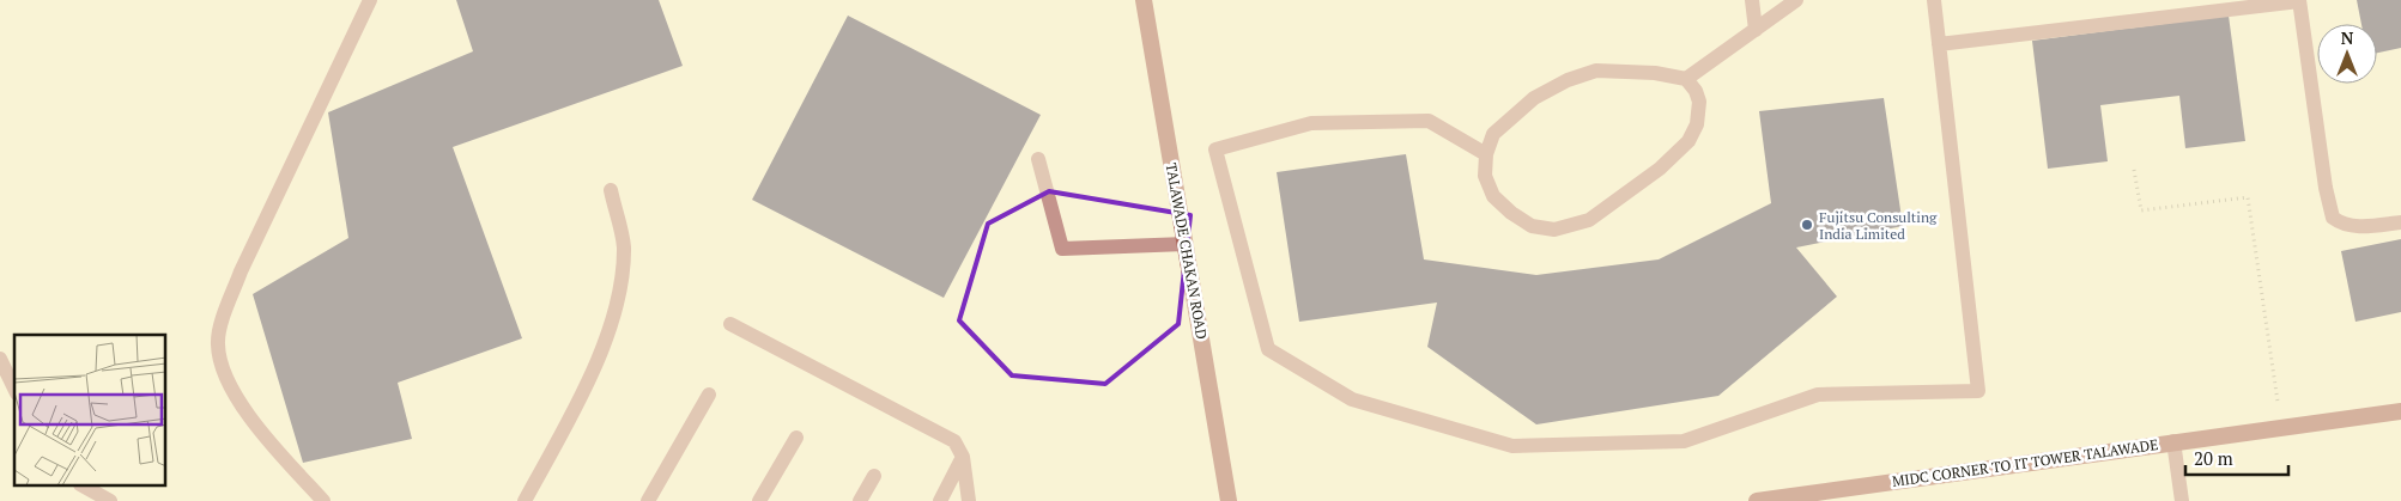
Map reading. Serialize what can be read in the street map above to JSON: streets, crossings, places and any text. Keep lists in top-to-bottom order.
{
  "streets": {
    "main road": ["TALAWADE CHAKAN ROAD", "MIDC CORNER TO IT TOWER TALAWADE"]
  },
  "places": ["Fujitsu Consulting India Limited"],
  "scale_bar": "20 m",
  "north": "top"
}
